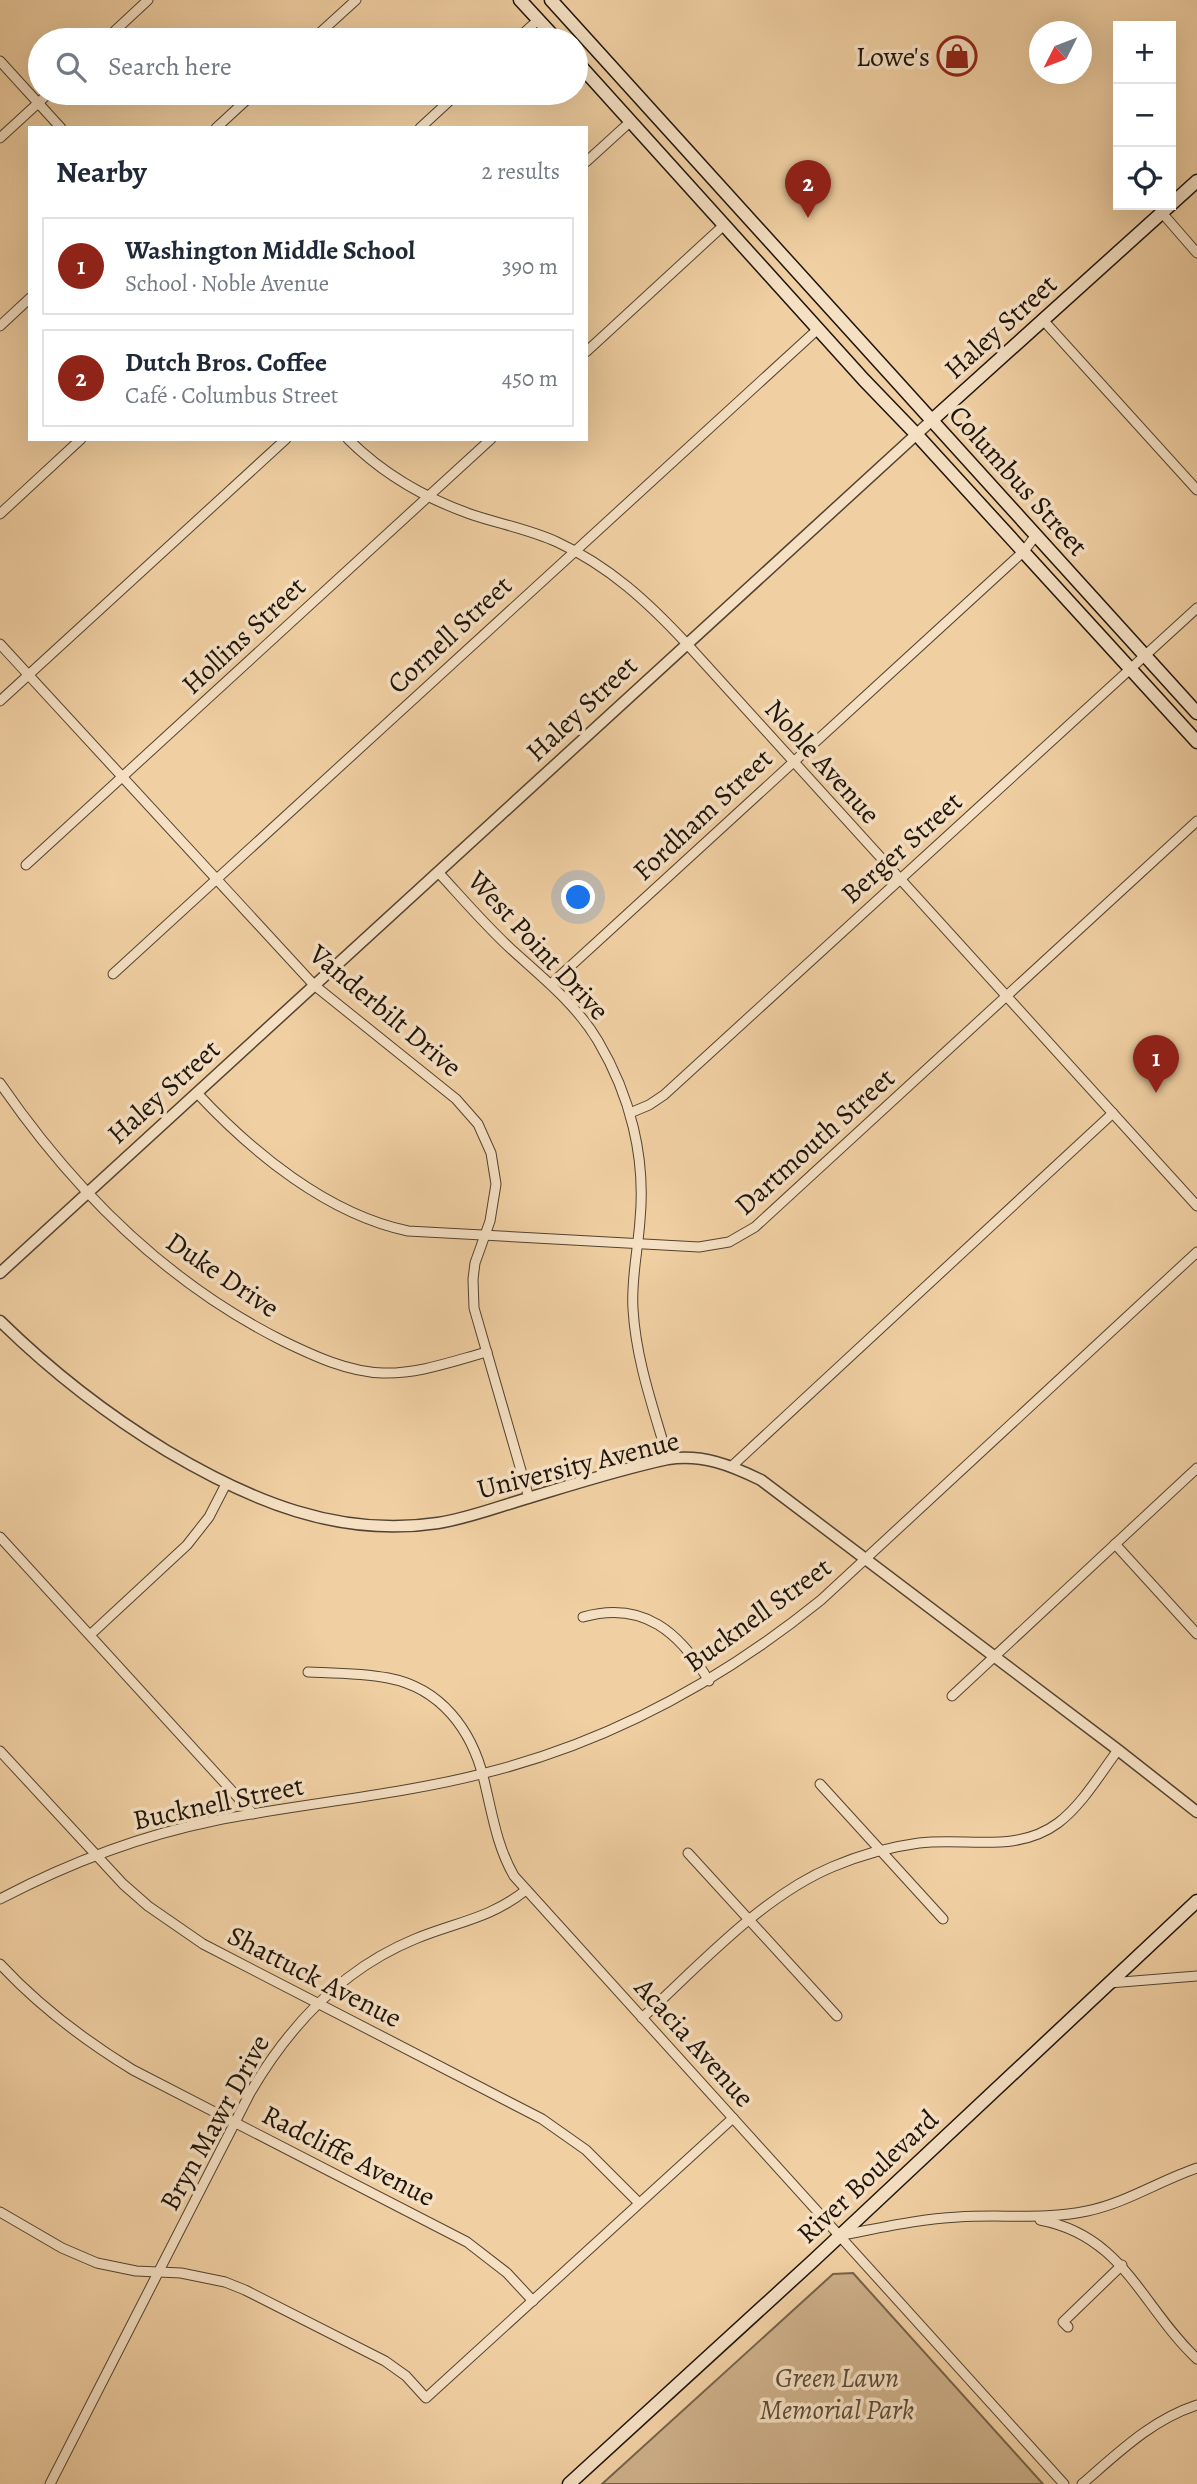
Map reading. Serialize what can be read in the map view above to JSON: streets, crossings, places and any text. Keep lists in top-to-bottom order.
{
  "streets": {
    "main road": ["Haley Street", "Columbus Street", "River Boulevard"],
    "street": [
      "Cornell Street",
      "Hollins Street",
      "Noble Avenue",
      "Fordham Street",
      "Berger Street",
      "West Point Drive",
      "Vanderbilt Drive",
      "Dartmouth Street",
      "Duke Drive",
      "University Avenue",
      "Bucknell Street",
      "Shattuck Avenue",
      "Acacia Avenue",
      "Bryn Mawr Drive",
      "Radcliffe Avenue"
    ]
  },
  "crossings": [
    ["Haley Street", "Columbus Street"],
    ["Haley Street", "Noble Avenue"],
    ["Haley Street", "West Point Drive"],
    ["Haley Street", "Vanderbilt Drive"],
    ["Haley Street", "Dartmouth Street"],
    ["Haley Street", "Duke Drive"],
    ["Columbus Street", "Cornell Street"],
    ["Columbus Street", "Fordham Street"],
    ["Columbus Street", "Berger Street"],
    ["Cornell Street", "Noble Avenue"],
    ["Cornell Street", "Vanderbilt Drive"],
    ["Hollins Street", "Noble Avenue"],
    ["Hollins Street", "Vanderbilt Drive"],
    ["Noble Avenue", "Fordham Street"],
    ["Noble Avenue", "Berger Street"],
    ["Noble Avenue", "Dartmouth Street"],
    ["Fordham Street", "West Point Drive"],
    ["Berger Street", "West Point Drive"],
    ["West Point Drive", "Dartmouth Street"],
    ["West Point Drive", "University Avenue"],
    ["Vanderbilt Drive", "Dartmouth Street"],
    ["Vanderbilt Drive", "Duke Drive"],
    ["Vanderbilt Drive", "University Avenue"],
    ["University Avenue", "Bucknell Street"],
    ["Bucknell Street", "Shattuck Avenue"],
    ["Bucknell Street", "Acacia Avenue"],
    ["Shattuck Avenue", "Bryn Mawr Drive"],
    ["Acacia Avenue", "Bryn Mawr Drive"],
    ["Acacia Avenue", "River Boulevard"],
    ["Bryn Mawr Drive", "Radcliffe Avenue"]
  ],
  "parks": ["Green Lawn Memorial Park"],
  "places": {
    "shop": ["Lowe's"]
  },
  "north": "bottom left",
  "page": {
    "map_buttons": ["+", "−"],
    "search": "Search here",
    "heading": ["Nearby", "2 results"],
    "pins": ["2", "1"],
    "list": [
      {
        "mark": "1",
        "name": "Washington Middle School",
        "note": "School · Noble Avenue",
        "value": "390 m"
      },
      {
        "mark": "2",
        "name": "Dutch Bros. Coffee",
        "note": "Café · Columbus Street",
        "value": "450 m"
      }
    ]
  }
}
